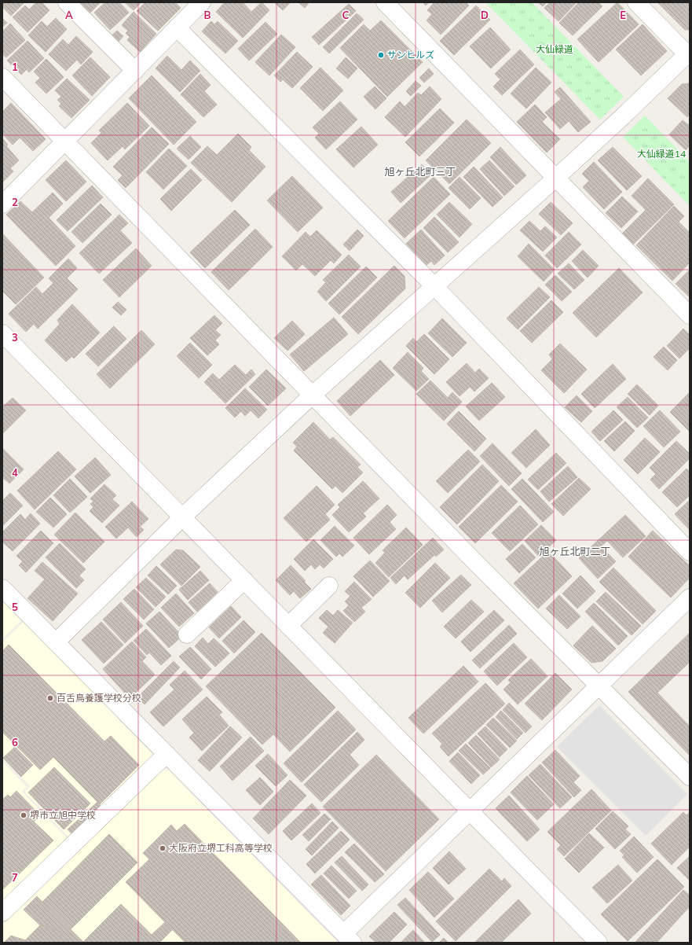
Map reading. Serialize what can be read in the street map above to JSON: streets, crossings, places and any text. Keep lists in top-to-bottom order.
{
  "districts": ["旭ヶ丘北町三丁", "旭ヶ丘北町二丁"],
  "parks": ["大仙緑道", "大仙緑道14"],
  "places": [
    "サンヒルズ",
    "百舌鳥養護学校分校",
    "堺市立旭中学校",
    "大阪府立堺工科高等学校"
  ],
  "grid": {
    "columns": [
      "A",
      "B",
      "C",
      "D",
      "E"
    ],
    "rows": [
      "1",
      "2",
      "3",
      "4",
      "5",
      "6",
      "7"
    ]
  }
}
